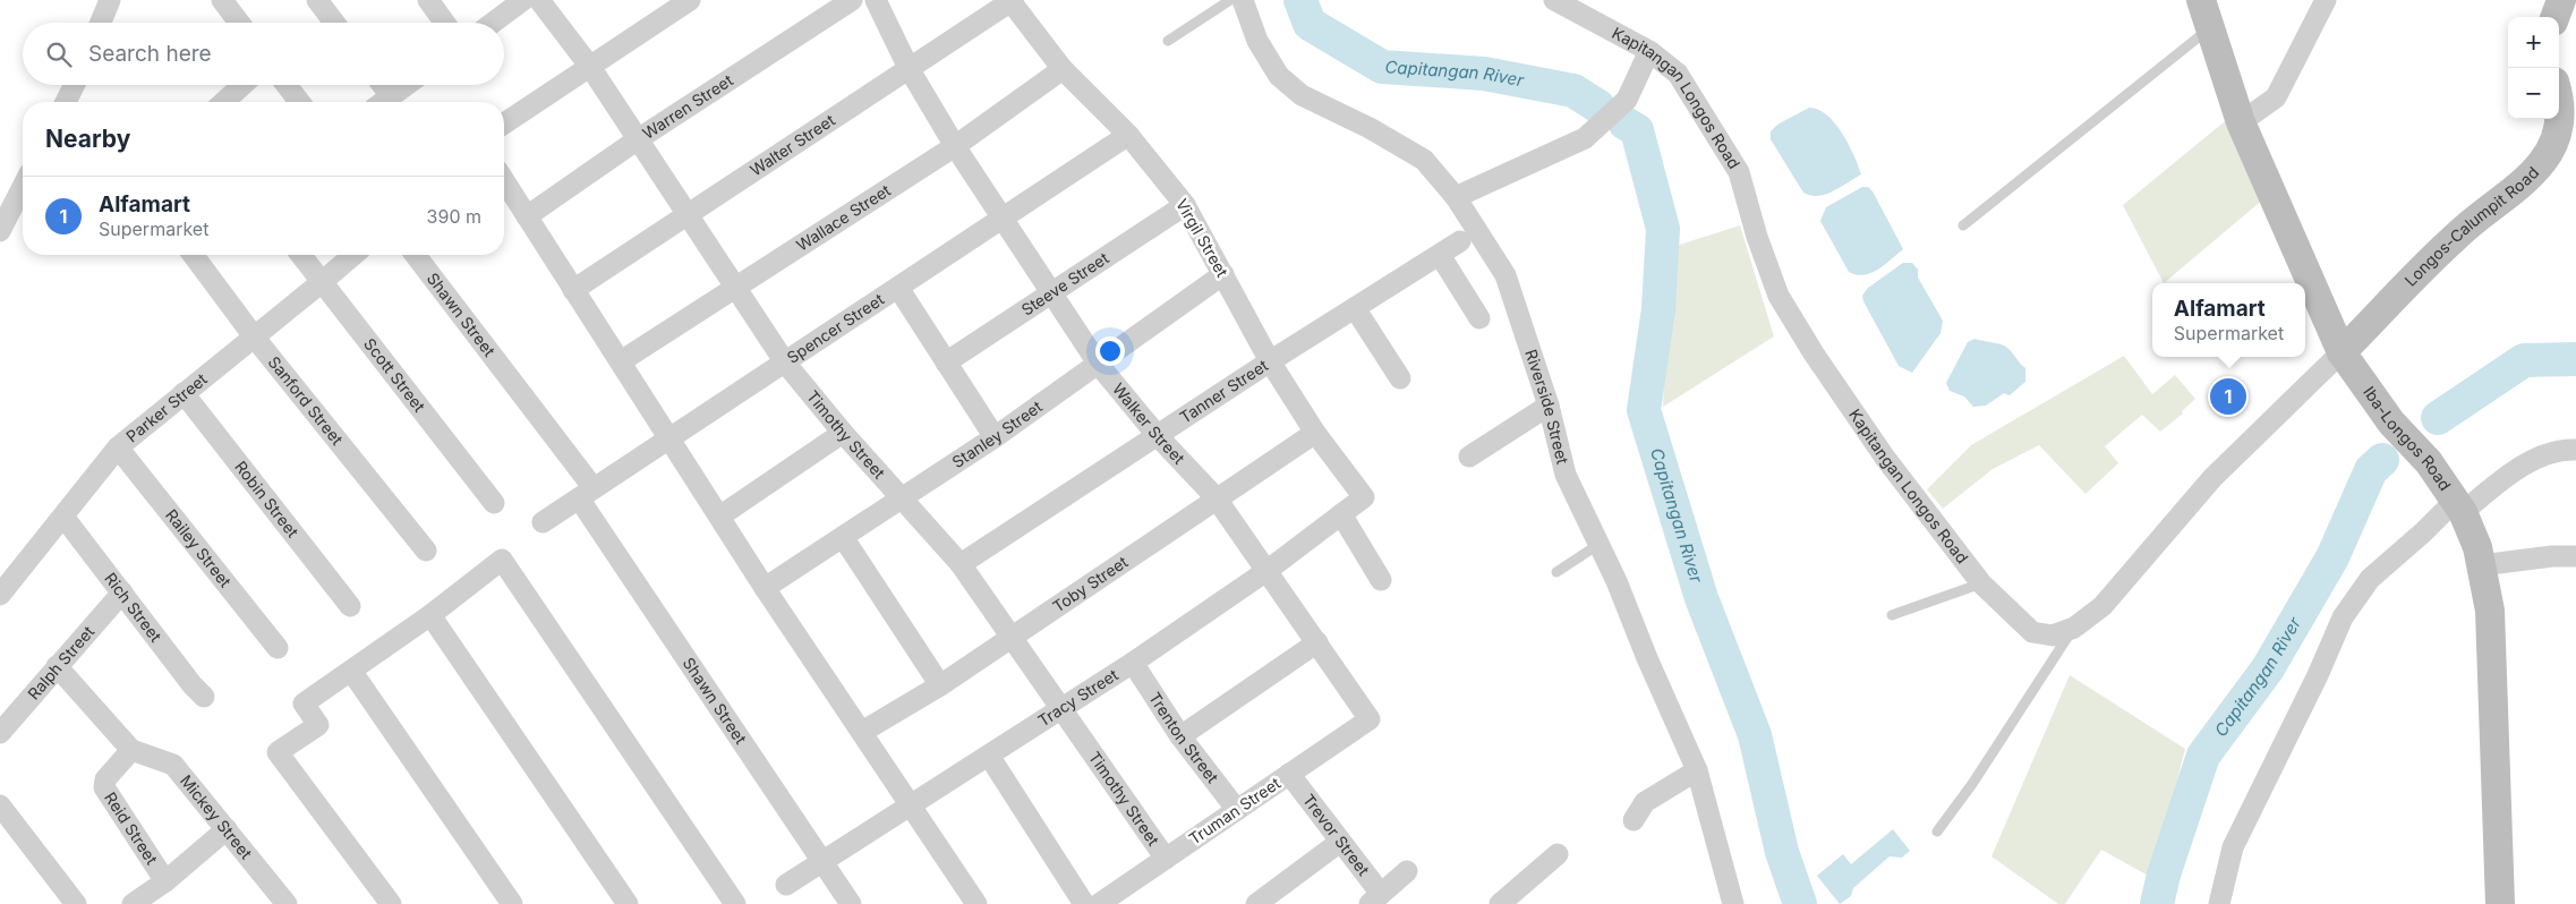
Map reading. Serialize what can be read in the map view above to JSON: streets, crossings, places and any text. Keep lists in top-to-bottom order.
{
  "streets": {
    "street": [
      "Kapitangan Longos Road",
      "Warren Street",
      "Walter Street",
      "Wallace Street",
      "Longos-Calumpit Road",
      "Virgil Street",
      "Steeve Street",
      "Shawn Street",
      "Spencer Street",
      "Scott Street",
      "Tanner Street",
      "Sanford Street",
      "Riverside Street",
      "Parker Street",
      "Walker Street",
      "Timothy Street",
      "Stanley Street",
      "Iba-Longos Road",
      "Robin Street",
      "Railey Street",
      "Toby Street",
      "Rich Street",
      "Ralph Street",
      "Tracy Street",
      "Trenton Street",
      "Truman Street",
      "Mickey Street",
      "Reid Street",
      "Trevor Street"
    ]
  },
  "crossings": [
    ["Kapitangan Longos Road", "Longos-Calumpit Road"],
    ["Kapitangan Longos Road", "Iba-Longos Road"],
    ["Warren Street", "Timothy Street"],
    ["Walter Street", "Virgil Street"],
    ["Walter Street", "Walker Street"],
    ["Walter Street", "Timothy Street"],
    ["Wallace Street", "Virgil Street"],
    ["Wallace Street", "Walker Street"],
    ["Wallace Street", "Timothy Street"],
    ["Longos-Calumpit Road", "Iba-Longos Road"],
    ["Virgil Street", "Steeve Street"],
    ["Virgil Street", "Spencer Street"],
    ["Virgil Street", "Tanner Street"],
    ["Virgil Street", "Stanley Street"],
    ["Virgil Street", "Toby Street"],
    ["Virgil Street", "Tracy Street"],
    ["Steeve Street", "Walker Street"],
    ["Shawn Street", "Spencer Street"],
    ["Shawn Street", "Tracy Street"],
    ["Spencer Street", "Walker Street"],
    ["Spencer Street", "Timothy Street"],
    ["Scott Street", "Parker Street"],
    ["Tanner Street", "Walker Street"],
    ["Tanner Street", "Timothy Street"],
    ["Sanford Street", "Parker Street"],
    ["Parker Street", "Robin Street"],
    ["Parker Street", "Railey Street"],
    ["Parker Street", "Rich Street"],
    ["Walker Street", "Stanley Street"],
    ["Walker Street", "Toby Street"],
    ["Walker Street", "Tracy Street"],
    ["Walker Street", "Truman Street"],
    ["Timothy Street", "Stanley Street"],
    ["Timothy Street", "Toby Street"],
    ["Timothy Street", "Tracy Street"],
    ["Timothy Street", "Truman Street"],
    ["Rich Street", "Ralph Street"],
    ["Tracy Street", "Trenton Street"],
    ["Trenton Street", "Truman Street"],
    ["Truman Street", "Trevor Street"],
    ["Mickey Street", "Reid Street"]
  ],
  "water": ["Capitangan River"],
  "page": {
    "map_buttons": ["+", "−"],
    "search": "Search here",
    "heading": "Nearby",
    "list": [
      {
        "mark": "1",
        "name": "Alfamart",
        "note": "Supermarket",
        "value": "390 m"
      }
    ],
    "popup": ["Alfamart", "Supermarket"],
    "pins": "1"
  }
}
